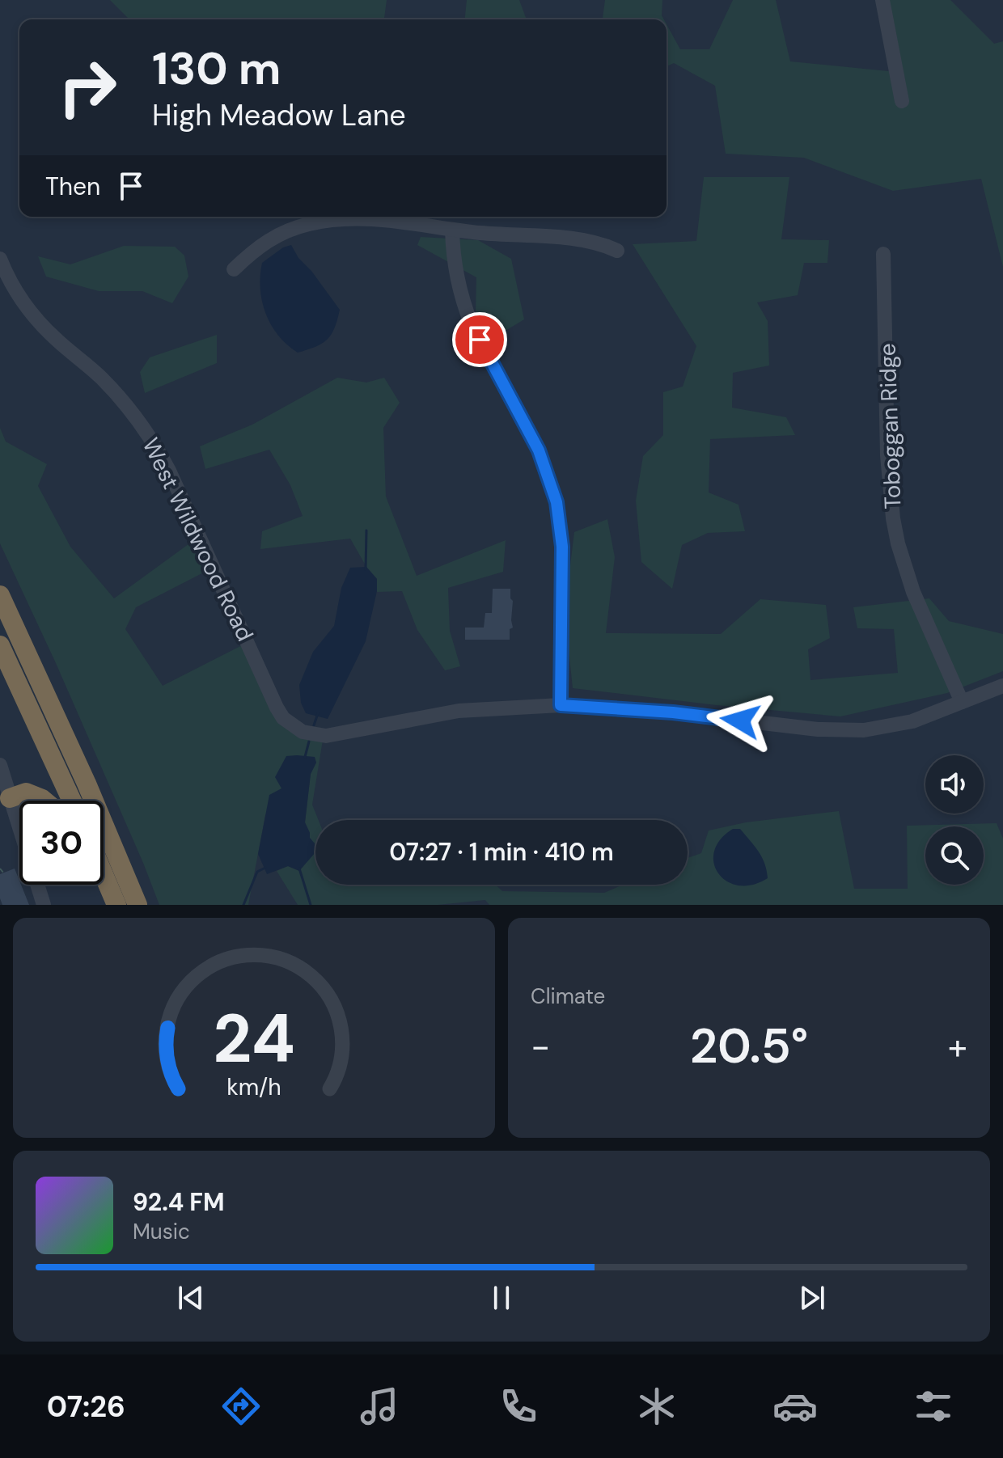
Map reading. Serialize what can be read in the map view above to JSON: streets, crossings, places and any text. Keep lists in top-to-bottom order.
{
  "streets": {
    "street": ["Toboggan Ridge", "West Wildwood Road"]
  },
  "crossings": [
    ["Toboggan Ridge", "West Wildwood Road"]
  ],
  "page": {
    "turn": ["130 m", "High Meadow Lane"],
    "then": "Then",
    "limit": "30",
    "trip": "07:27 · 1 min · 410 m",
    "tile": "Climate",
    "heat": ["−", "20.5°", "+"],
    "song": ["92.4 FM", "Music"],
    "tabs": "07:26",
    "gauge": ["24", "km/h"]
  }
}
